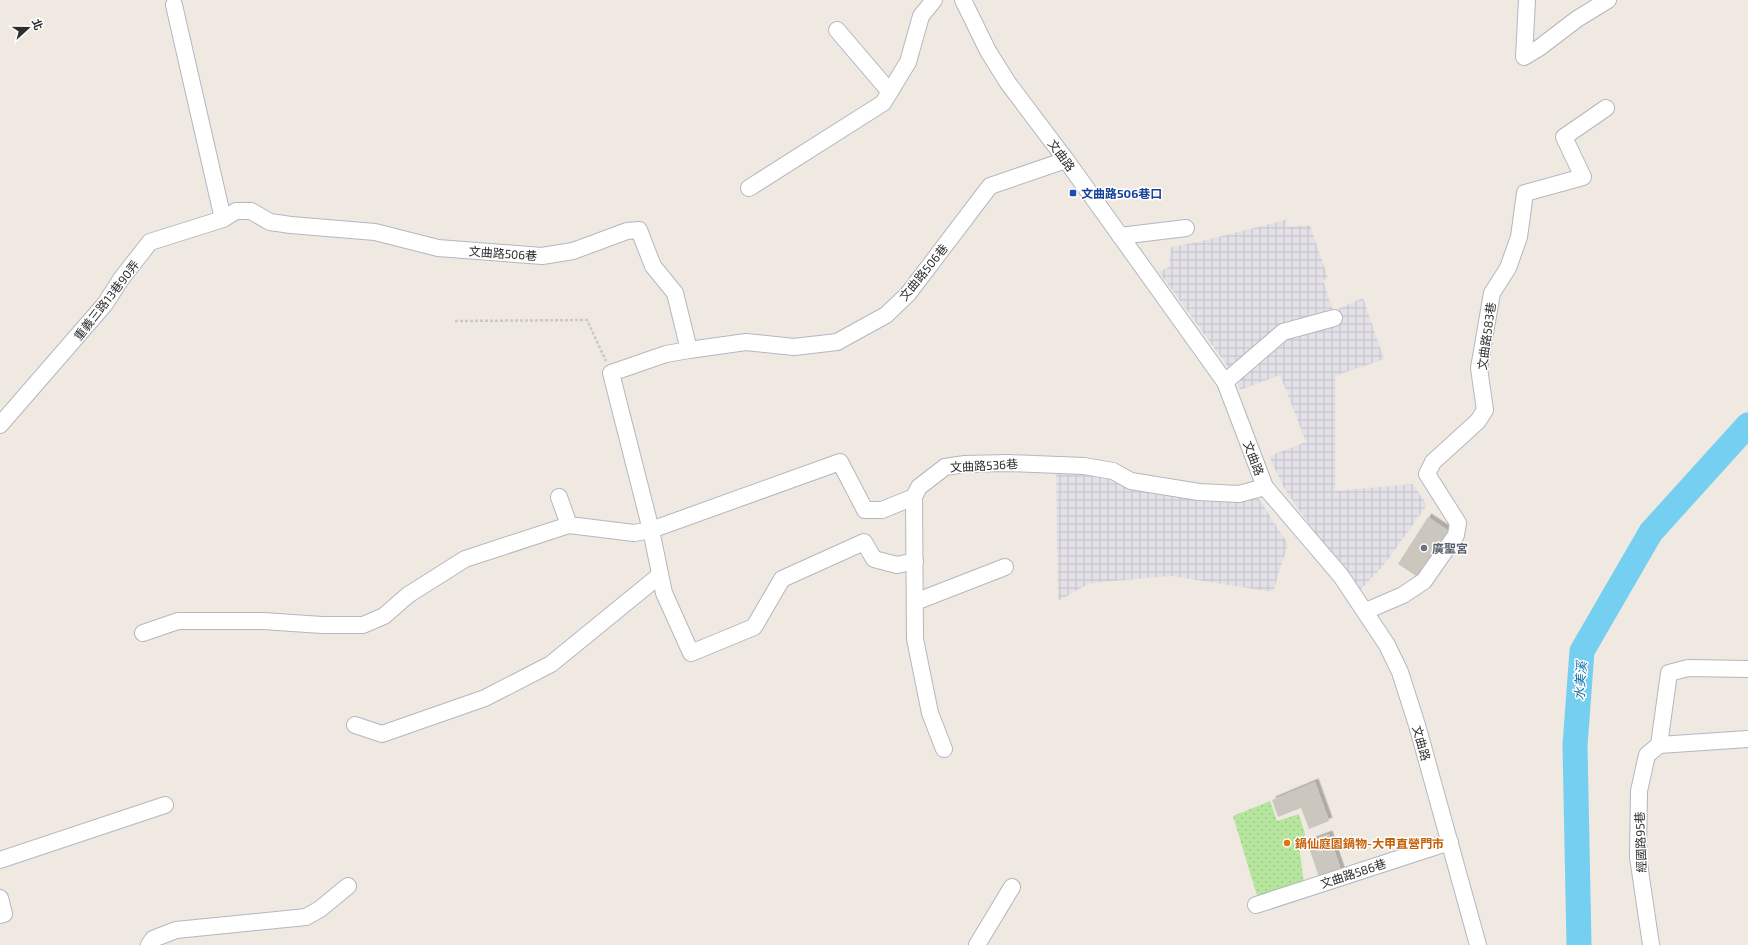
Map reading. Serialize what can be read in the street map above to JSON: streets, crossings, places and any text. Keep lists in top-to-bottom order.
{
  "streets": {
    "street": [
      "文曲路",
      "文曲路506巷",
      "重義三路13巷90弄",
      "文曲路583巷",
      "文曲路536巷",
      "經國路95巷",
      "文曲路586巷"
    ]
  },
  "crossings": [
    ["文曲路", "文曲路506巷"],
    ["文曲路", "文曲路583巷"],
    ["文曲路", "文曲路536巷"],
    ["文曲路", "文曲路586巷"],
    ["文曲路506巷", "重義三路13巷90弄"]
  ],
  "water": ["水美溪"],
  "places": {
    "transit": ["文曲路506巷口"],
    "other": ["廣聖宮", "鍋仙庭園鍋物-大甲直營門市"]
  },
  "north": "right"
}
